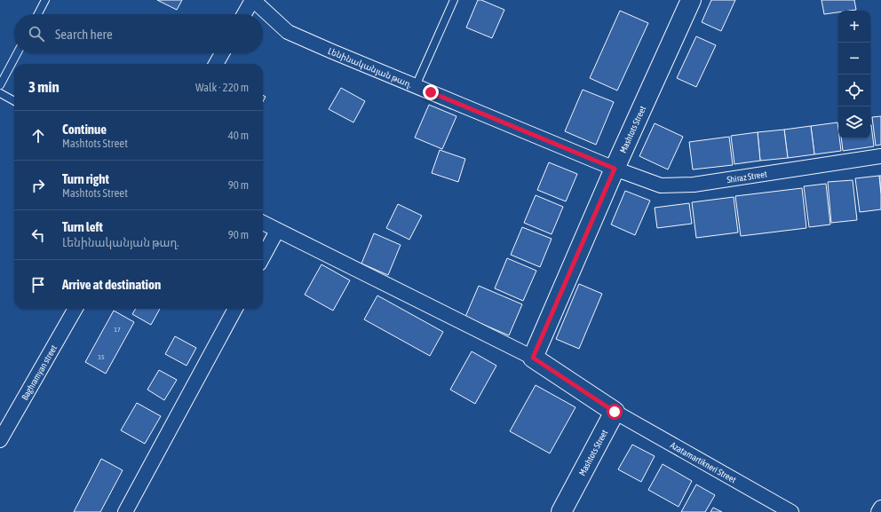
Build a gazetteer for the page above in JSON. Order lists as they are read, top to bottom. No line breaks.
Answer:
{"streets":{"main road":["Mashtots Street"],"street":["Լենինականյան թաղ.","Shiraz Street","Baghramyan street","Azatamartikneri Street"]},"crossings":[["Լենինականյան թաղ.","Mashtots Street"],["Լենինականյան թաղ.","Shiraz Street"],["Mashtots Street","Shiraz Street"],["Mashtots Street","Azatamartikneri Street"]],"house_numbers":["17","15"],"page":{"map_buttons":["+","−"],"search":"Search here","heading":["3 min","Walk · 220 m"],"list":[["Continue","Mashtots Street","40 m"],["Turn right","Mashtots Street","90 m"],["Turn left","Լենինականյան թաղ.","90 m"],"Arrive at destination"]}}
